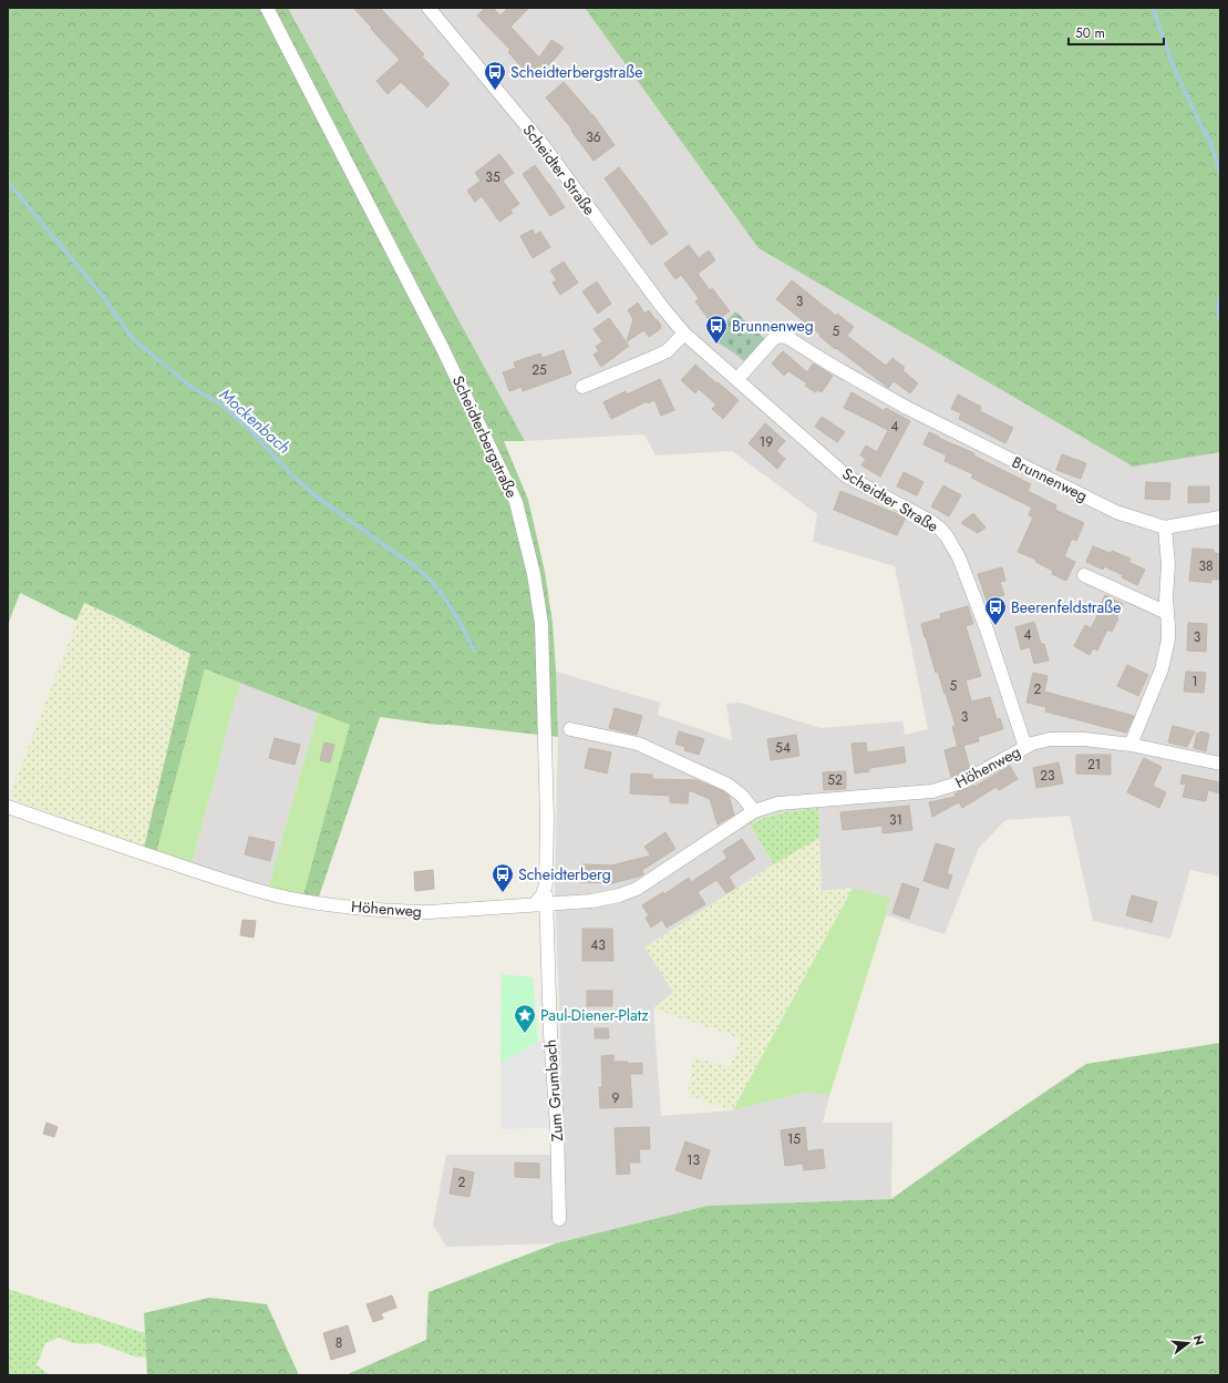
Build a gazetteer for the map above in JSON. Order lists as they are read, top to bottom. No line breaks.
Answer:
{"streets":{"street":["Scheidter Straße","Scheidterbergstraße","Brunnenweg","Höhenweg","Zum Grumbach"]},"crossings":[["Scheidter Straße","Brunnenweg"],["Scheidter Straße","Höhenweg"],["Scheidterbergstraße","Zum Grumbach"],["Höhenweg","Zum Grumbach"]],"water":["Mockenbach"],"places":{"bus stop":["Scheidterbergstraße","Brunnenweg","Beerenfeldstraße","Scheidterberg"],"place":["Paul-Diener-Platz"]},"house_numbers":["36","35","3","5","25","4","19","38","4","3","1","5","2","3","54","21","23","52","31","43","9","15","13","2","8"],"scale_bar":"50 m","north":"right"}
